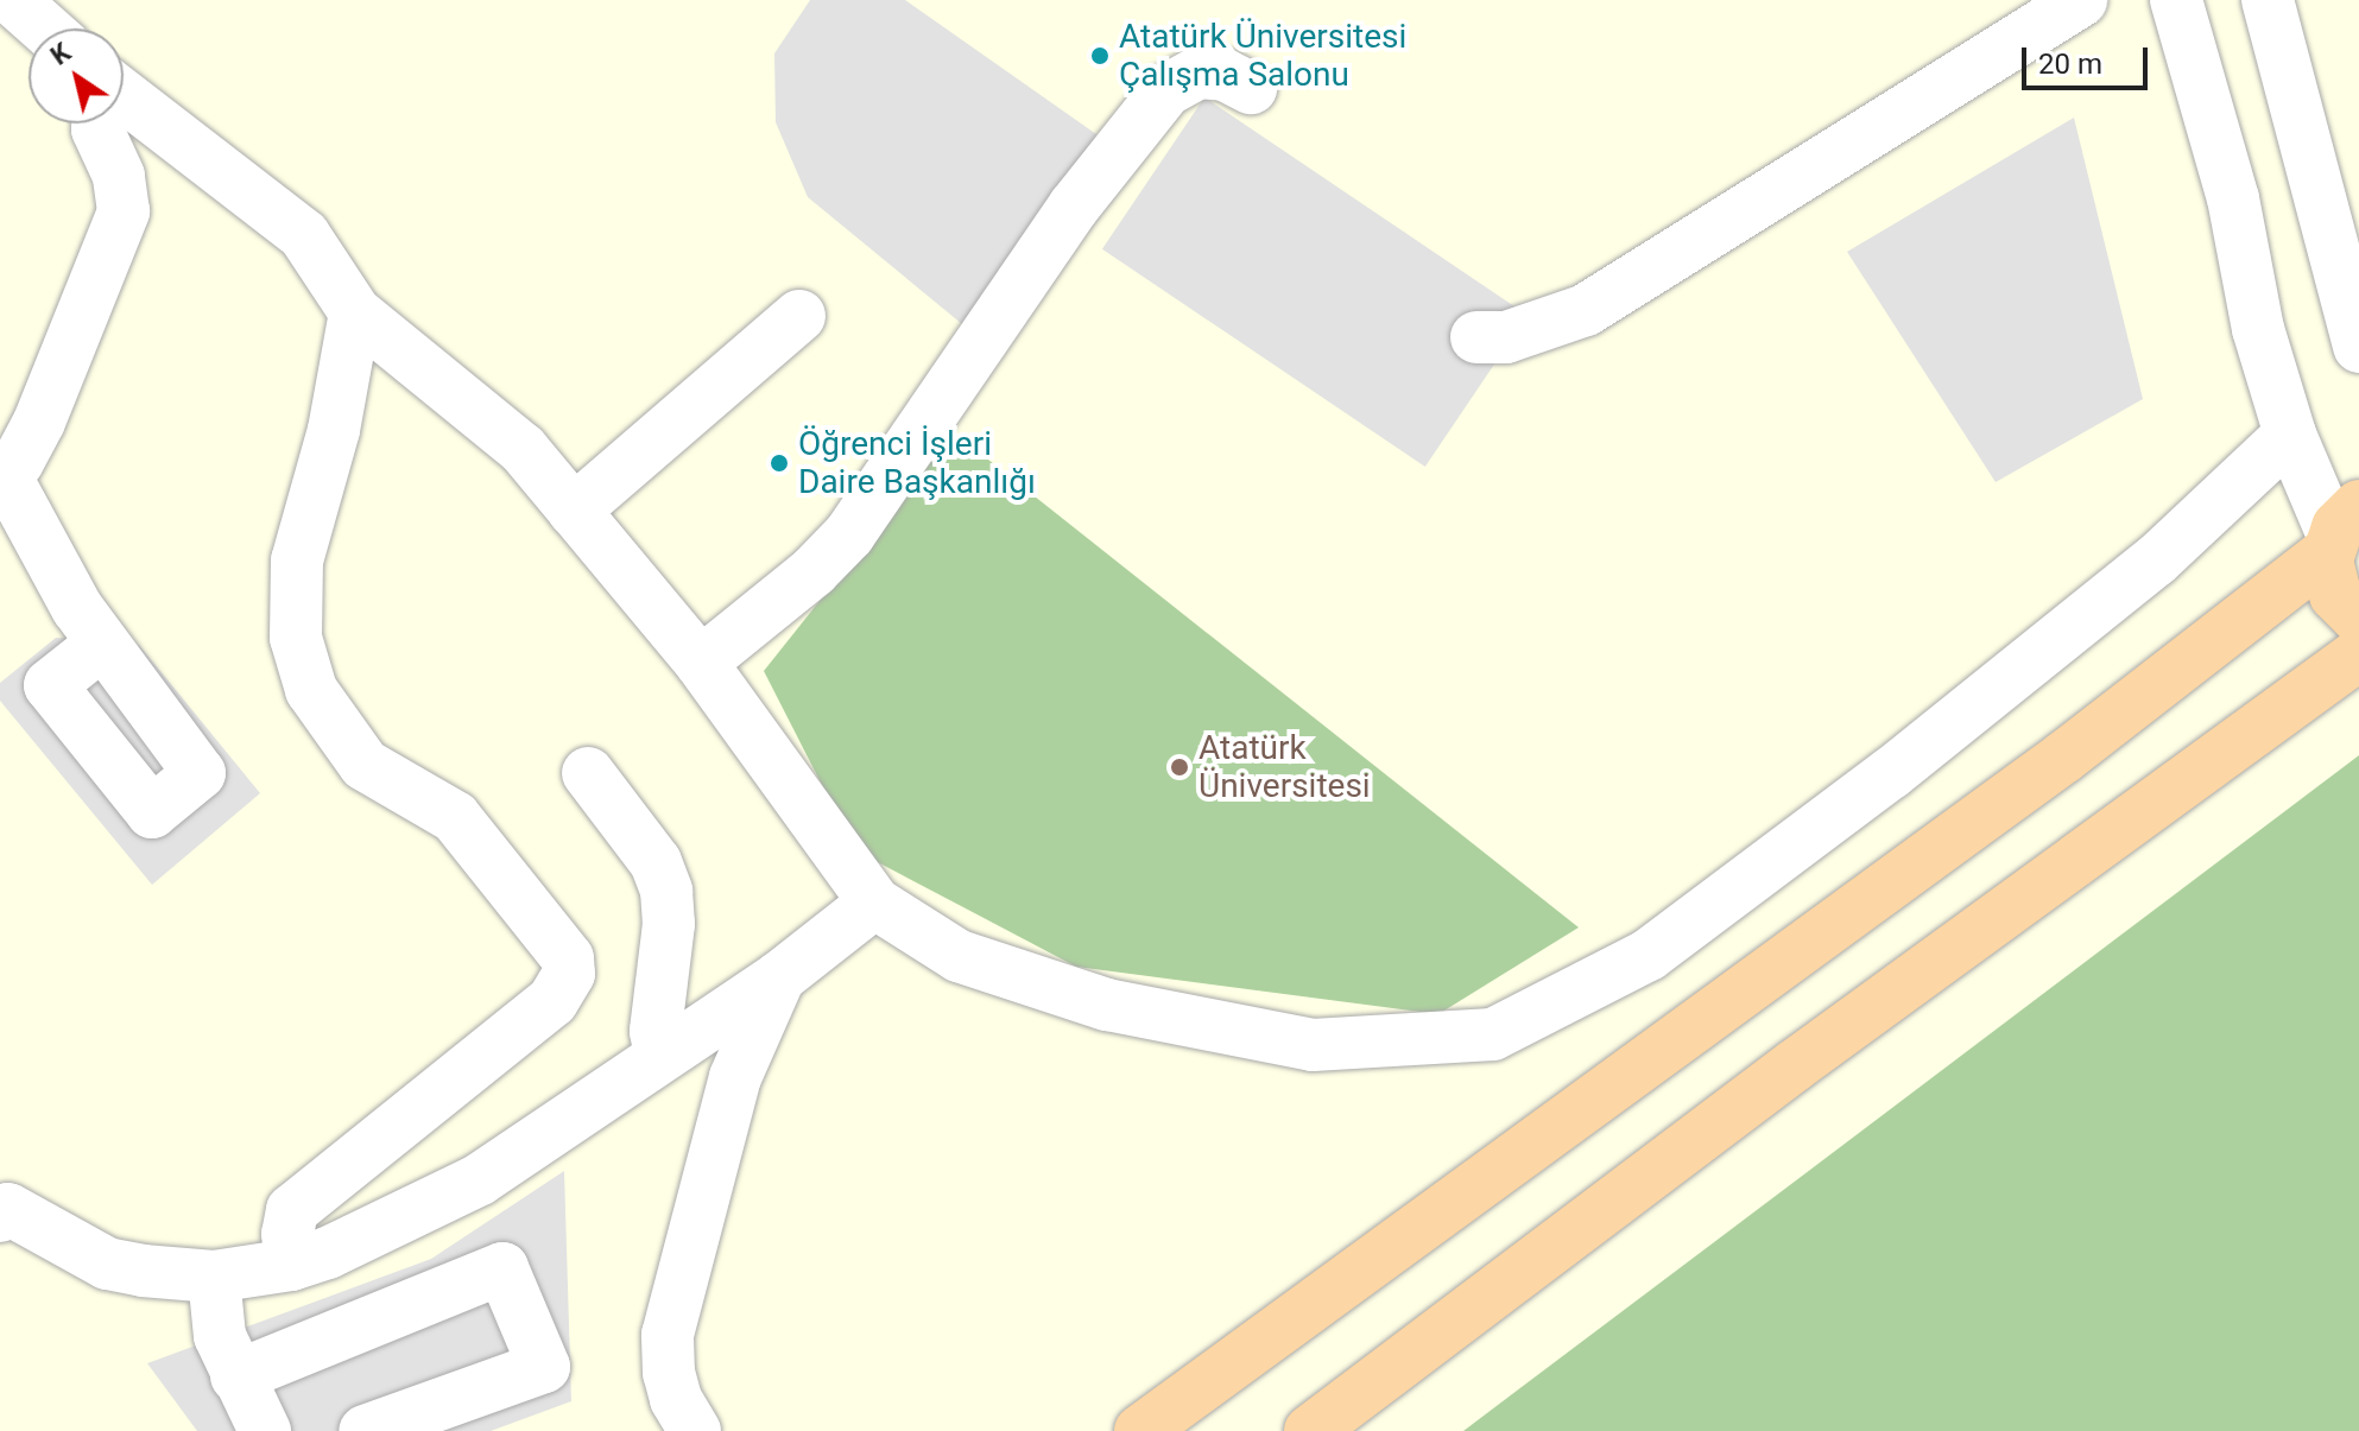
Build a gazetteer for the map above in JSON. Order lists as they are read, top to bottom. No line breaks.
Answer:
{"places":["Atatürk Üniversitesi Çalışma Salonu","Öğrenci İşleri Daire Başkanlığı","Atatürk Üniversitesi"],"scale_bar":"20 m","north":"top left"}
